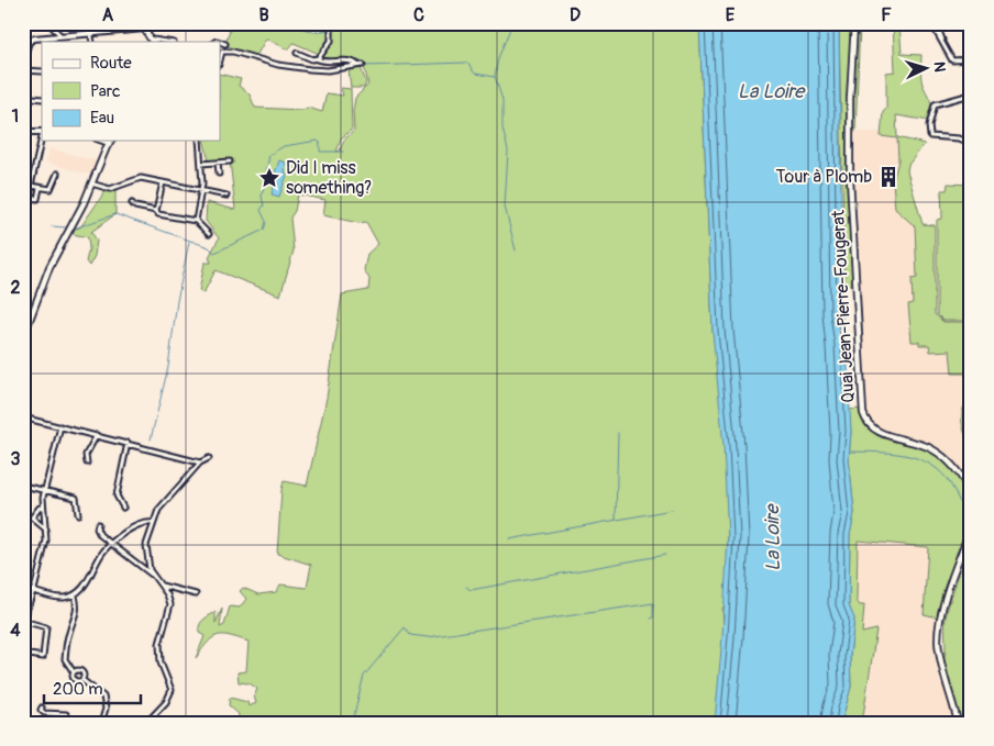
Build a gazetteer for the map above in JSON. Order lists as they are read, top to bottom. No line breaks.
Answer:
{"streets":{"main road":["Quai Jean-Pierre-Fougerat"]},"water":["La Loire"],"places":{"building":["Tour à Plomb"],"place":["Did I miss something?"]},"legend":["Route","Parc","Eau"],"scale_bar":"200 m","north":"right","grid":{"columns":["A","B","C","D","E","F"],"rows":["1","2","3","4"]}}
